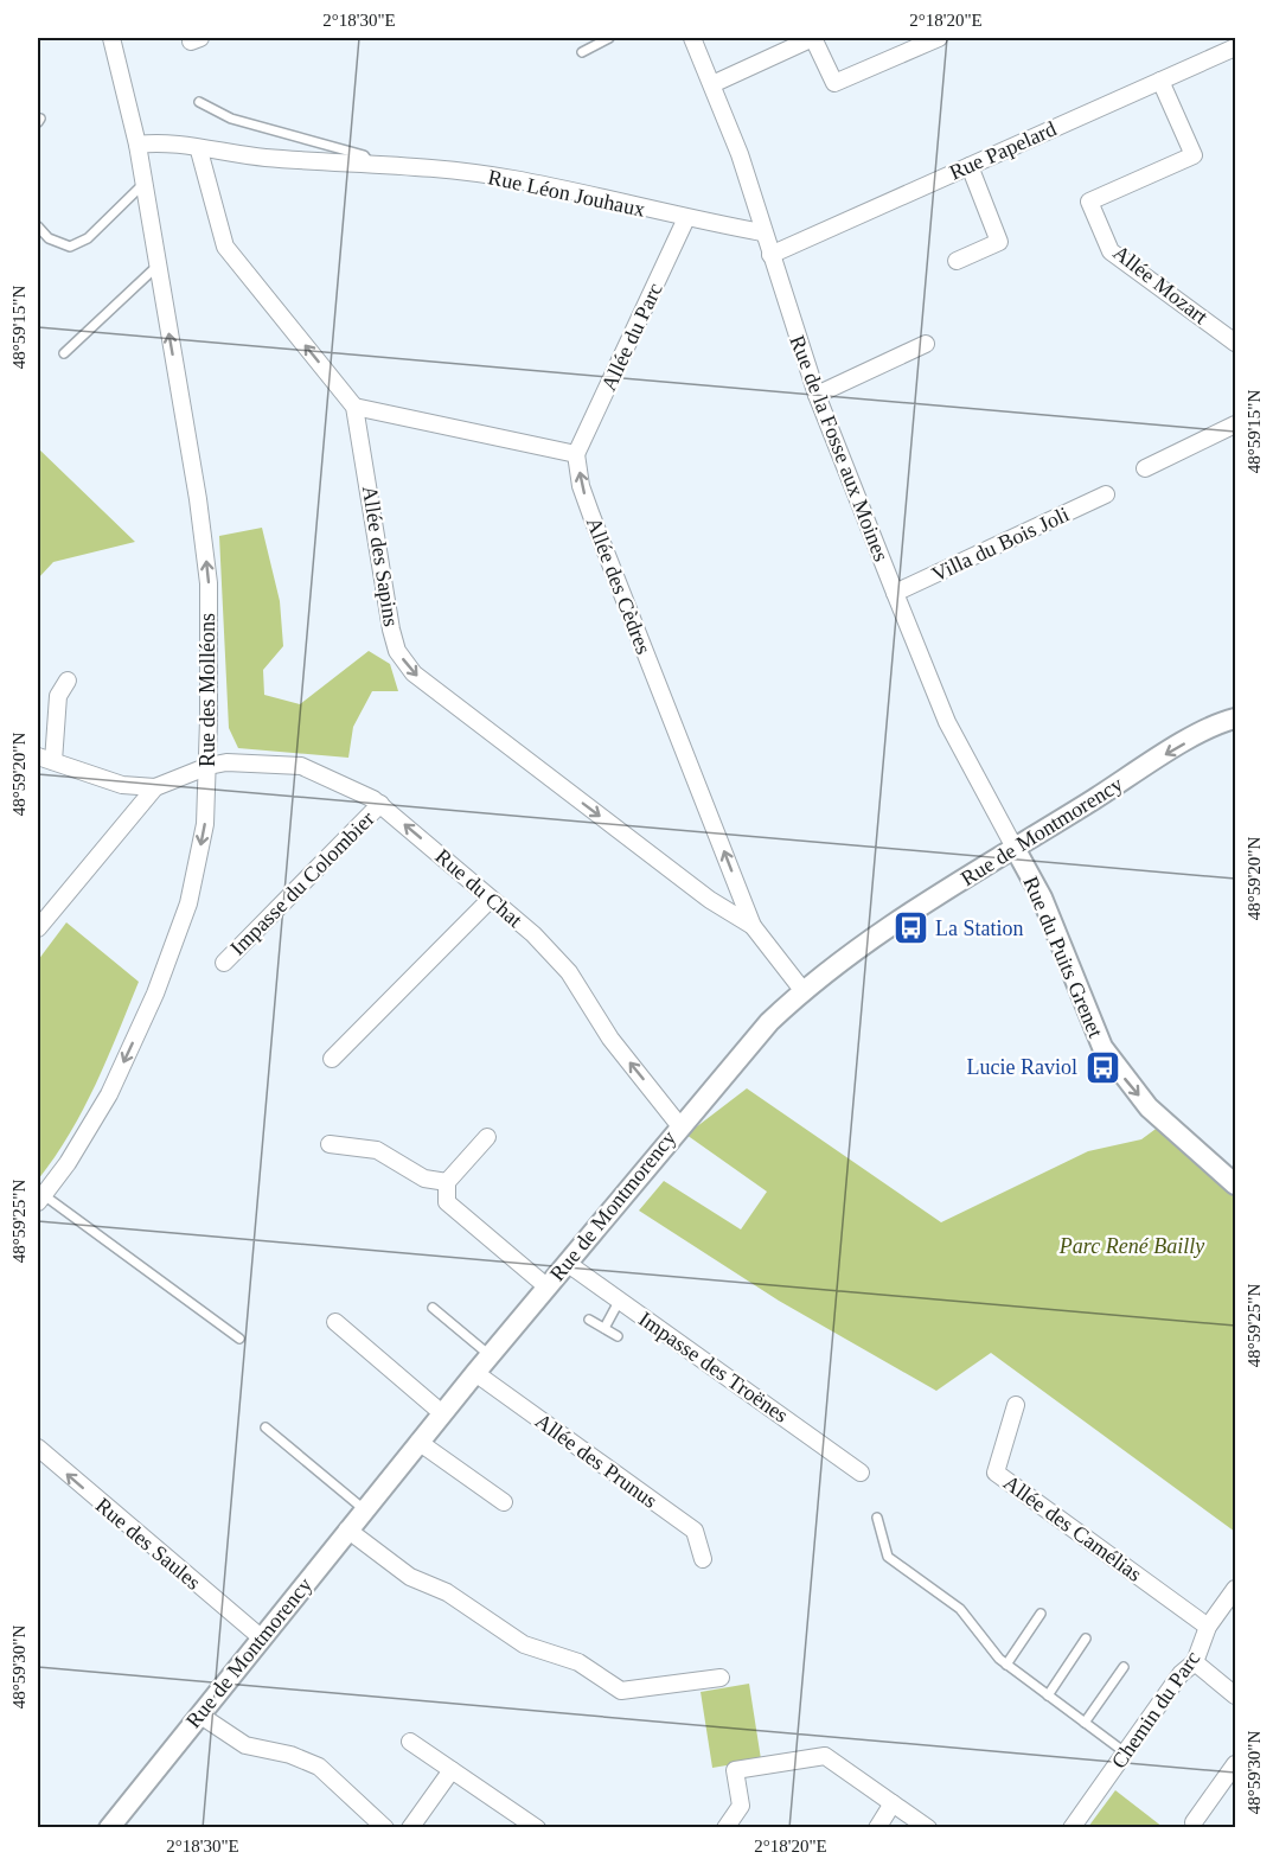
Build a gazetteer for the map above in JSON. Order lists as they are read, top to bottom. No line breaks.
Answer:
{"streets":{"street":["Rue Papelard","Rue Léon Jouhaux","Allée Mozart","Allée du Parc","Rue de la Fosse aux Moines","Villa du Bois Joli","Allée des Sapins","Allée des Cèdres","Rue des Molléons","Rue de Montmorency","Impasse du Colombier","Rue du Chat","Rue du Puits Grenet","Impasse des Troënes","Allée des Prunus","Allée des Camélias","Rue des Saules","Chemin du Parc"]},"crossings":[["Rue Papelard","Allée Mozart"],["Rue Papelard","Rue de la Fosse aux Moines"],["Rue Léon Jouhaux","Allée du Parc"],["Rue Léon Jouhaux","Rue de la Fosse aux Moines"],["Rue Léon Jouhaux","Allée des Sapins"],["Rue Léon Jouhaux","Rue des Molléons"],["Allée du Parc","Allée des Cèdres"],["Rue de la Fosse aux Moines","Villa du Bois Joli"],["Rue de la Fosse aux Moines","Rue de Montmorency"],["Rue de la Fosse aux Moines","Rue du Puits Grenet"],["Allée des Sapins","Allée des Cèdres"],["Allée des Sapins","Rue de Montmorency"],["Rue des Molléons","Rue du Chat"],["Rue de Montmorency","Rue du Chat"],["Rue de Montmorency","Rue du Puits Grenet"],["Rue de Montmorency","Impasse des Troënes"],["Rue de Montmorency","Allée des Prunus"],["Rue de Montmorency","Rue des Saules"],["Impasse du Colombier","Rue du Chat"],["Allée des Camélias","Chemin du Parc"]],"one_way":["Allée des Cèdres","Rue du Chat","Rue du Puits Grenet","Rue des Saules"],"parks":["Parc René Bailly"],"places":{"bus stop":["La Station","Lucie Raviol"]},"coordinates":["2°18'30\"E","2°18'20\"E","48°59'15\"N","48°59'20\"N","48°59'25\"N","48°59'30\"N"]}
